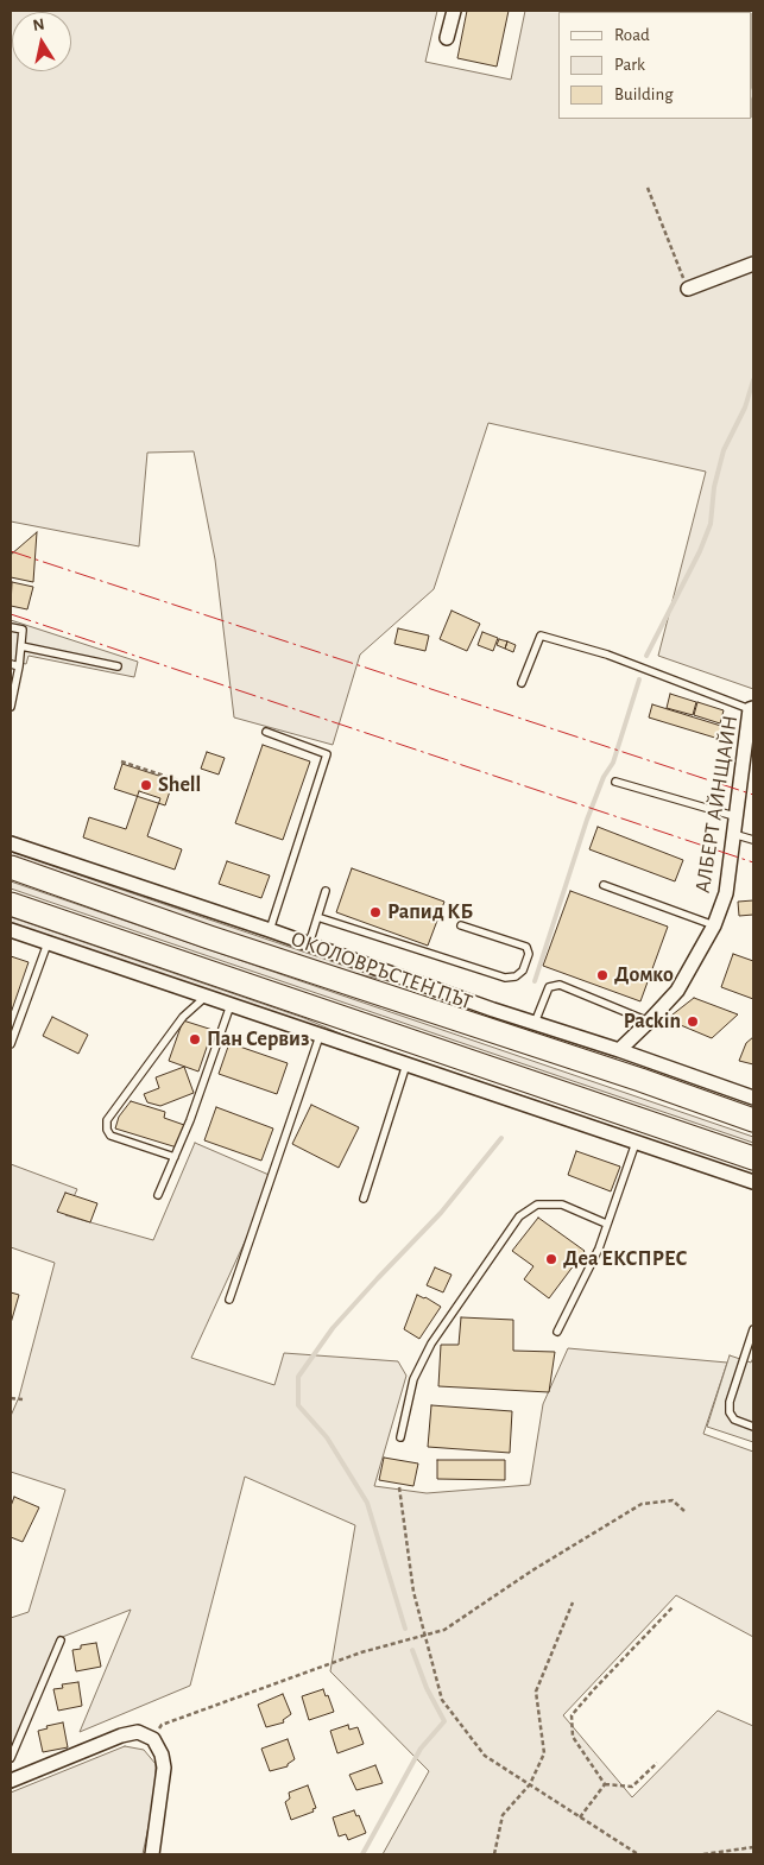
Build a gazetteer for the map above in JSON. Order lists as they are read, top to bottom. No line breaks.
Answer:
{"streets":{"highway":["ОКОЛОВРЪСТЕН ПЪТ"],"street":["АЛБЕРТ АЙНЩАЙН"]},"crossings":[["АЛБЕРТ АЙНЩАЙН","ОКОЛОВРЪСТЕН ПЪТ"]],"places":["Shell","Рапид КБ","Домко","Packin","Пан Сервиз","Деа ЕКСПРЕС"],"legend":["Road","Park","Building"],"north":"top"}
